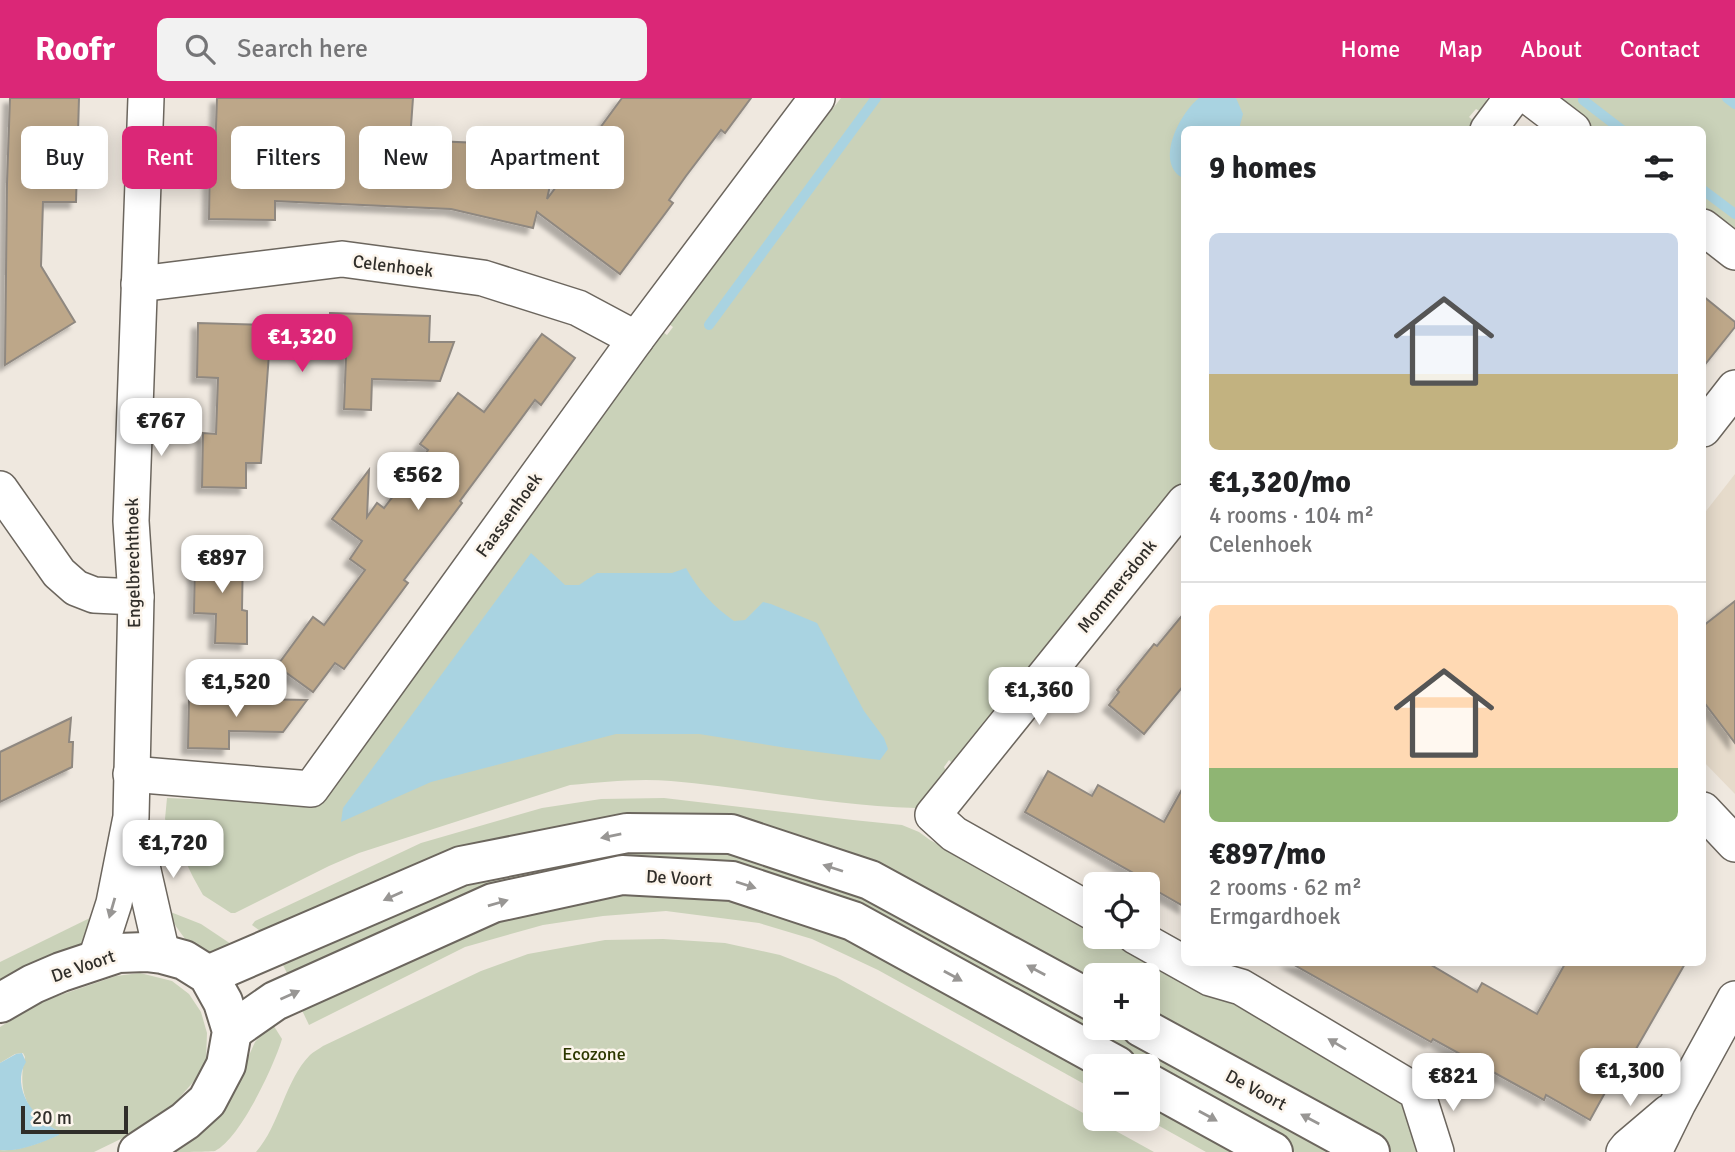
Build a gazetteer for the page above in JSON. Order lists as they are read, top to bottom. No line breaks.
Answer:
{"streets":{"street":["Celenhoek","Faassenhoek","Engelbrechthoek","Mommersdonk","De Voort"]},"crossings":[["Celenhoek","Faassenhoek"],["Celenhoek","Engelbrechthoek"],["Faassenhoek","Engelbrechthoek"],["Engelbrechthoek","De Voort"]],"parks":["Ecozone"],"scale_bar":"20 m","page":{"header":"Roofr","search":"Search here","nav":["Home","Map","About","Contact"],"chip":["Buy","Rent","Filters","New","Apartment"],"heading":"9 homes","list":[{"name":"€1,320/mo","note":"4 rooms · 104 m² · Celenhoek"},{"name":"€897/mo","note":"2 rooms · 62 m² · Ermgardhoek"}],"price":["€1,320","€767","€562","€897","€1,520","€1,360","€1,720","€1,300","€821"],"map_buttons":["+","−"],"scale":"20 m"}}
